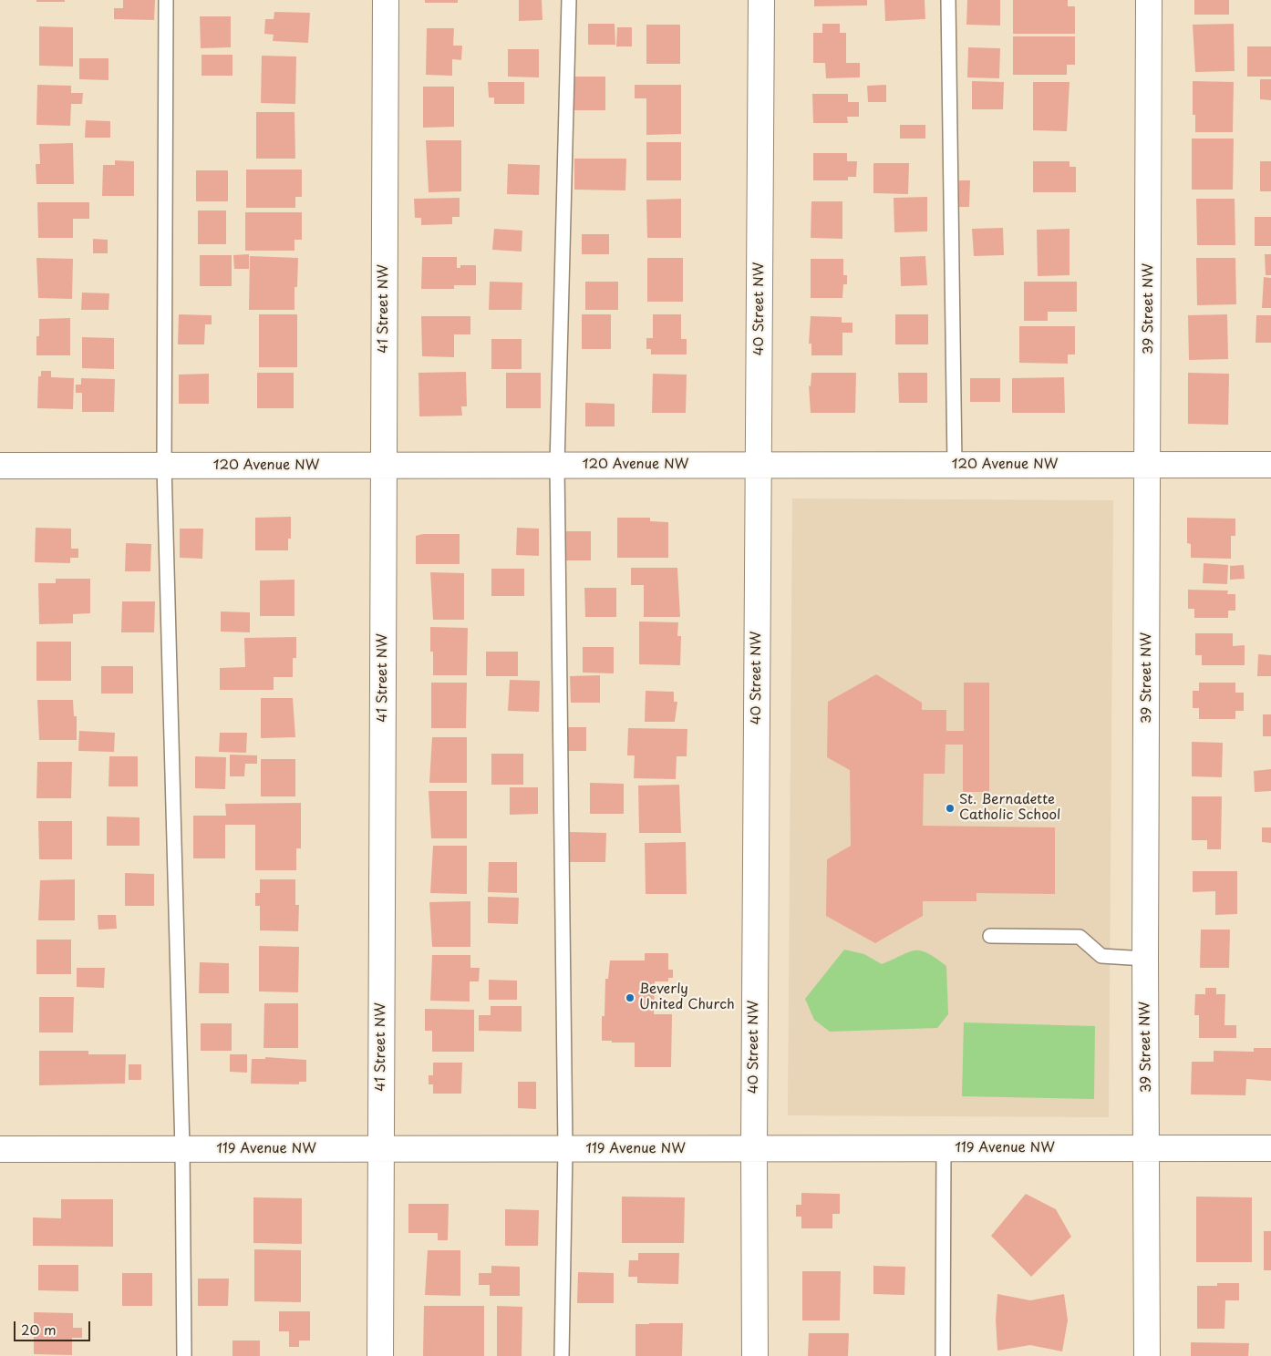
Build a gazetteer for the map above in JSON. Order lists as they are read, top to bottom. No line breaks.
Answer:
{"streets":{"street":["41 Street NW","40 Street NW","39 Street NW","120 Avenue NW","119 Avenue NW"]},"crossings":[["41 Street NW","120 Avenue NW"],["41 Street NW","119 Avenue NW"],["40 Street NW","120 Avenue NW"],["40 Street NW","119 Avenue NW"],["39 Street NW","120 Avenue NW"],["39 Street NW","119 Avenue NW"]],"places":["St. Bernadette Catholic School","Beverly United Church"],"scale_bar":"20 m"}
